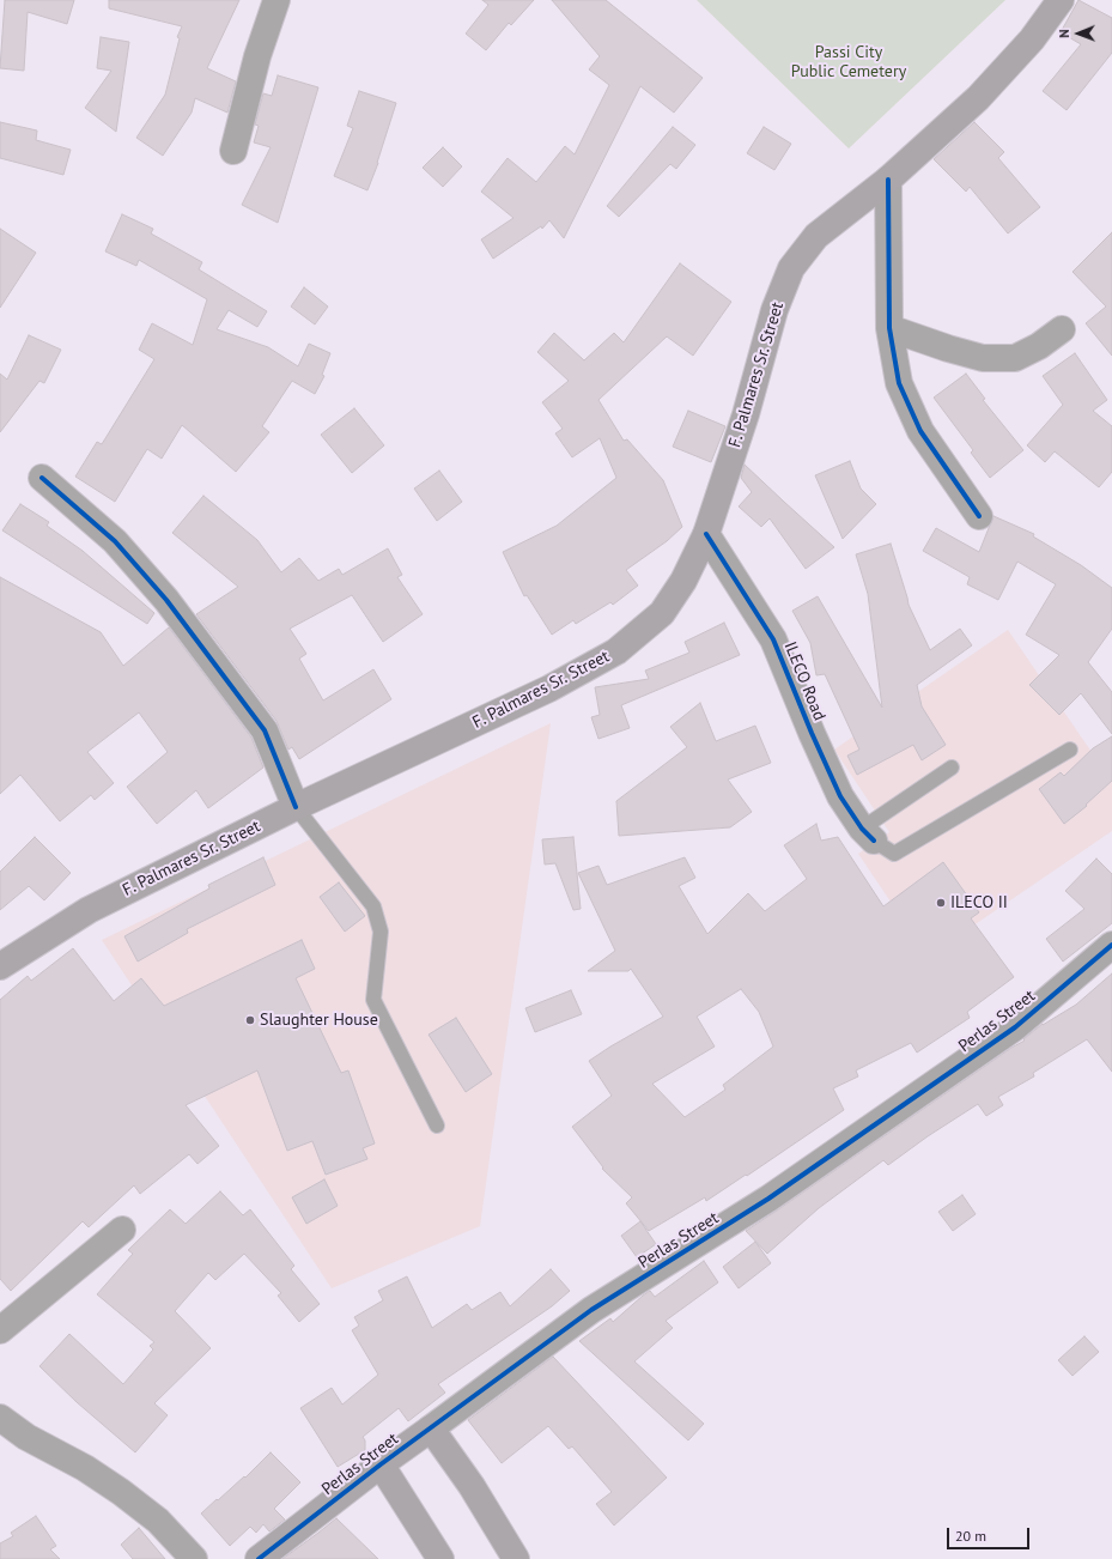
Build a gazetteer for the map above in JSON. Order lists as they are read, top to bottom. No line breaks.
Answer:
{"streets":{"main road":["F. Palmares Sr. Street","Perlas Street"],"street":["ILECO Road"]},"crossings":[["F. Palmares Sr. Street","ILECO Road"]],"parks":["Passi City Public Cemetery"],"places":["ILECO II","Slaughter House"],"scale_bar":"20 m","north":"left"}
